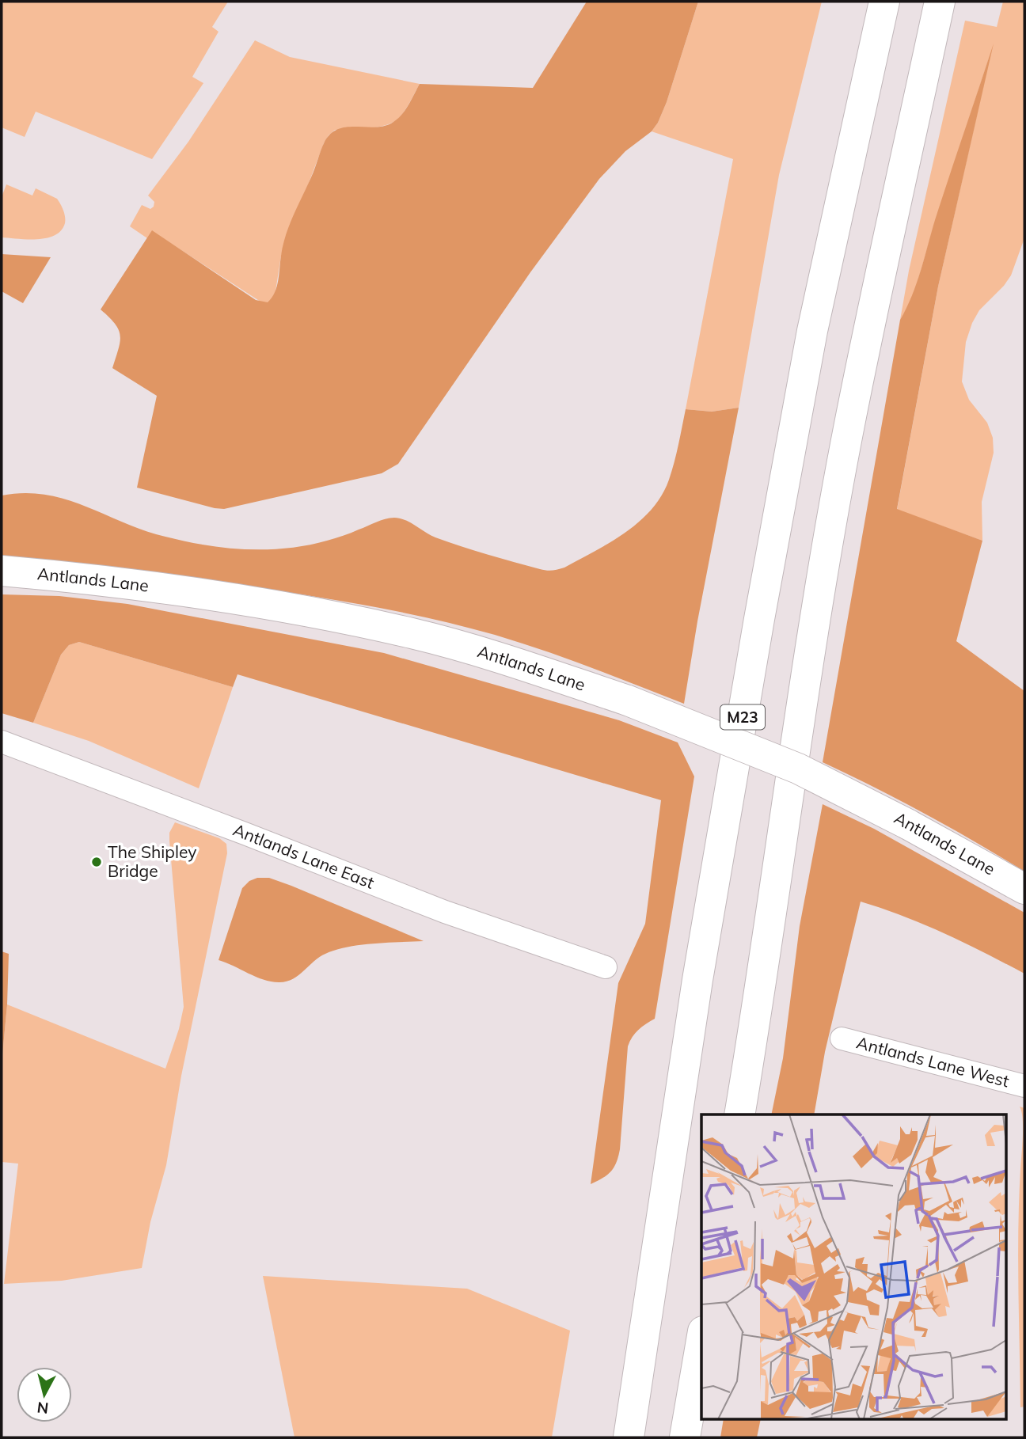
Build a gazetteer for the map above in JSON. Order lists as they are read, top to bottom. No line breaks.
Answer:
{"streets":{"main road":["Antlands Lane","M23"],"street":["Antlands Lane East","Antlands Lane West"]},"places":["The Shipley Bridge"],"north":"bottom"}
